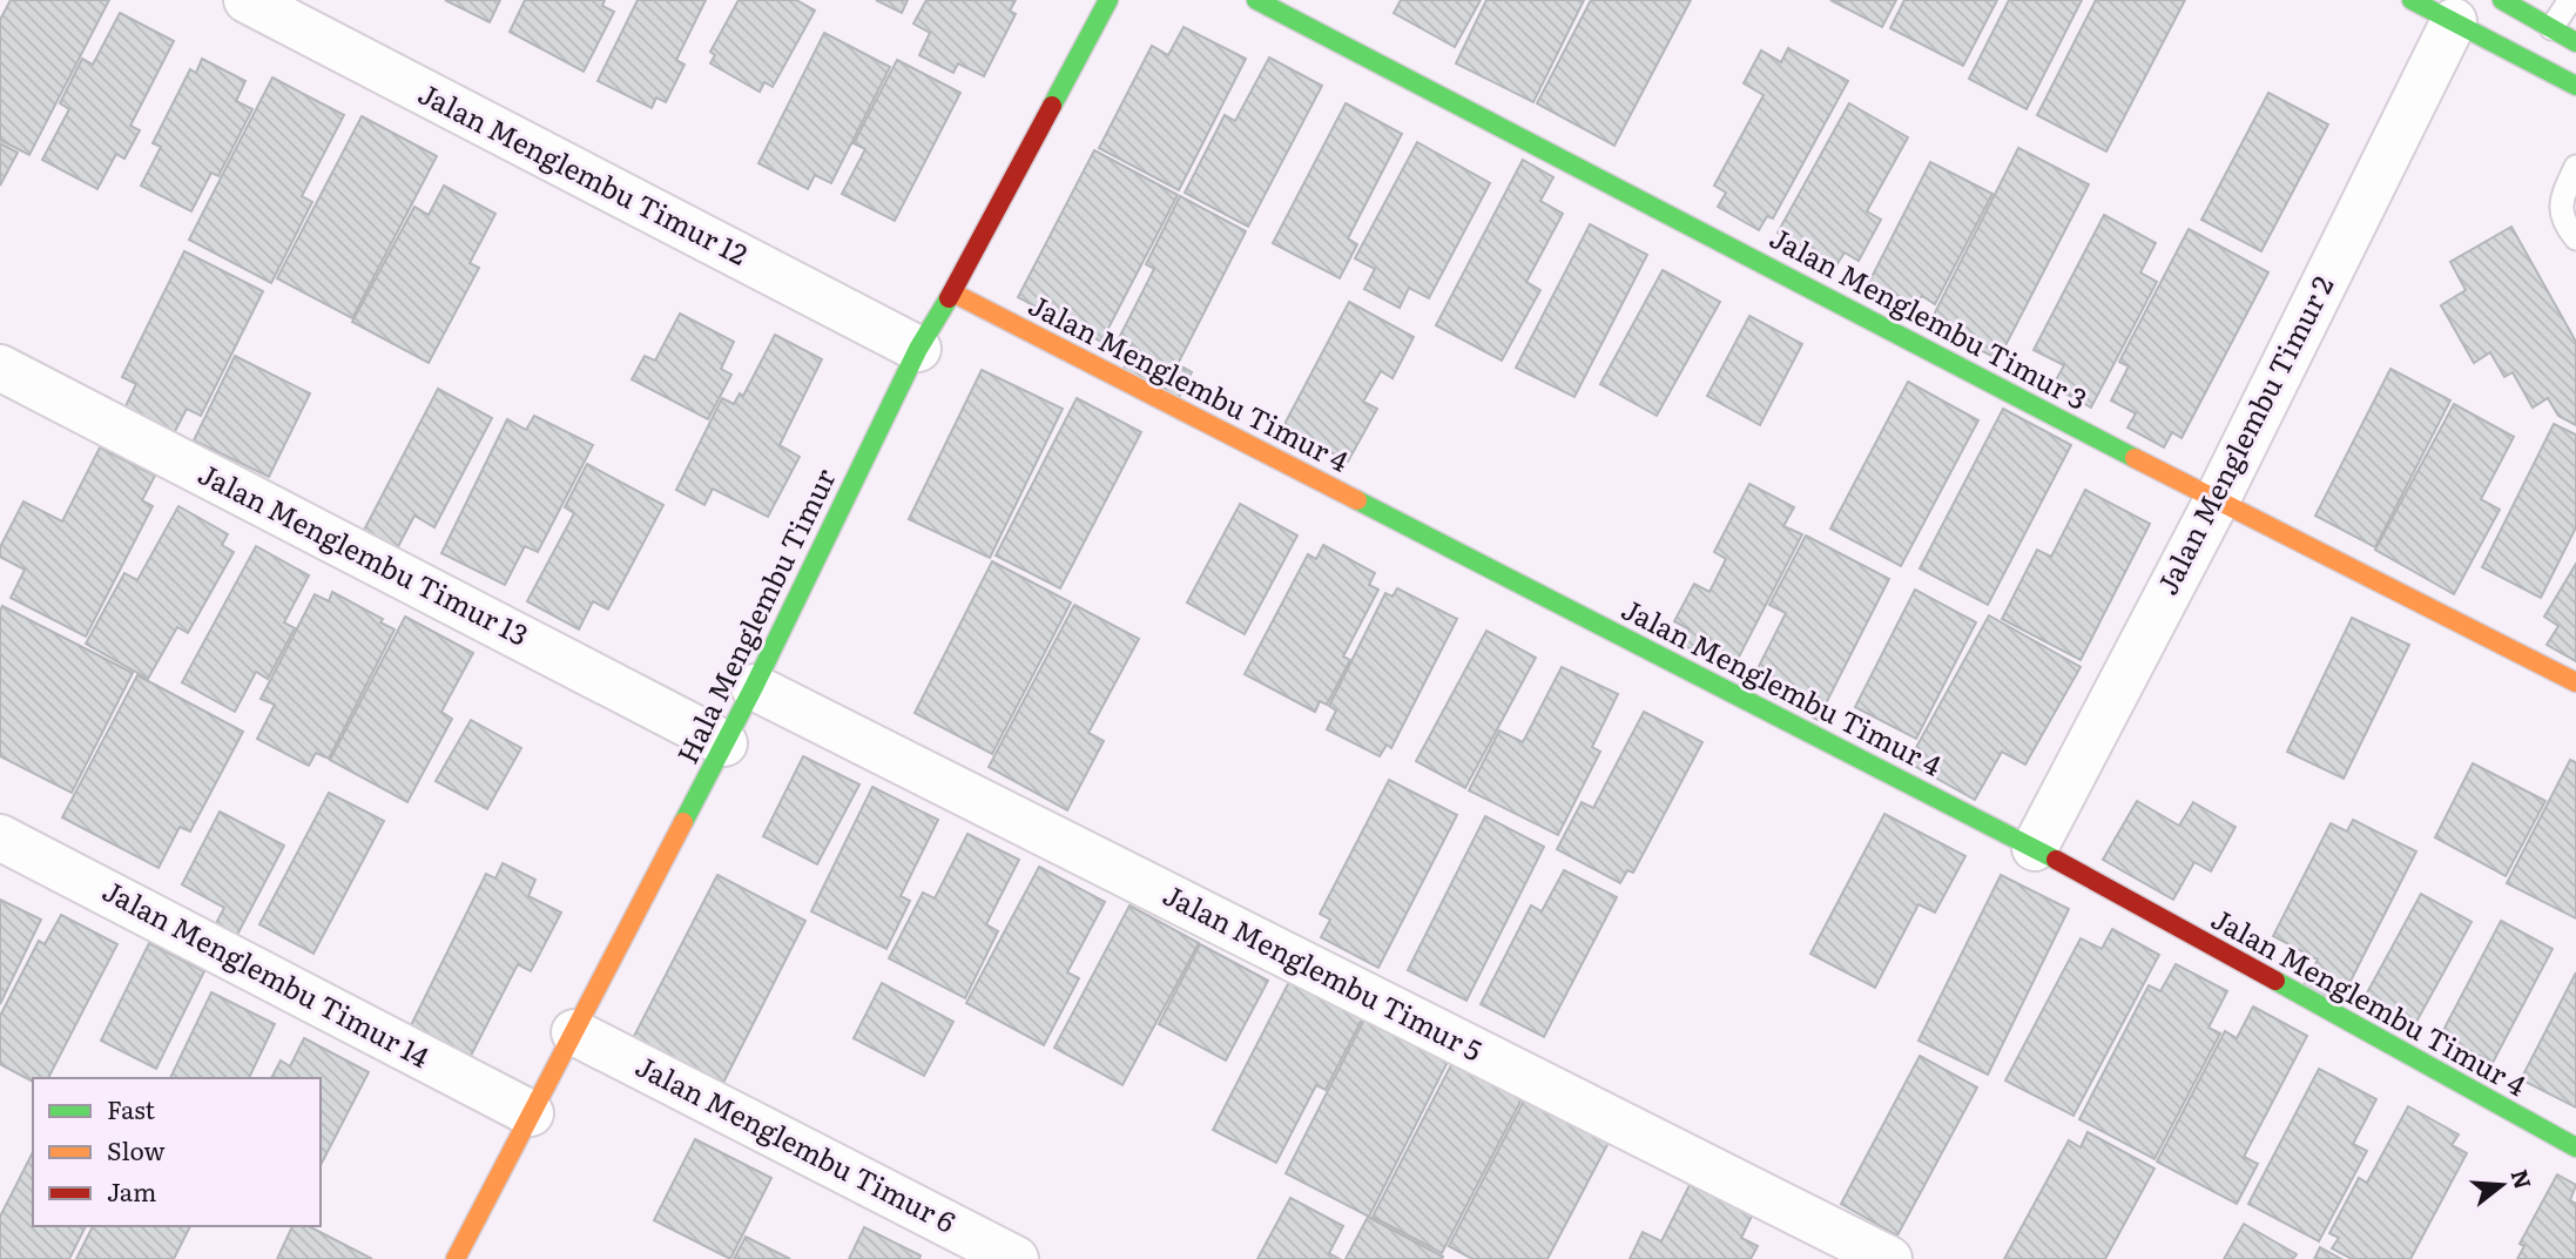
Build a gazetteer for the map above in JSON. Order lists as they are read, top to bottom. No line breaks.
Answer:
{"streets":{"street":["Jalan Menglembu Timur 12","Jalan Menglembu Timur 3","Jalan Menglembu Timur 4","Jalan Menglembu Timur 2","Jalan Menglembu Timur 13","Hala Menglembu Timur","Jalan Menglembu Timur 5","Jalan Menglembu Timur 14","Jalan Menglembu Timur 6"]},"crossings":[["Jalan Menglembu Timur 12","Hala Menglembu Timur"],["Jalan Menglembu Timur 3","Jalan Menglembu Timur 2"],["Jalan Menglembu Timur 4","Jalan Menglembu Timur 2"],["Jalan Menglembu Timur 4","Hala Menglembu Timur"],["Jalan Menglembu Timur 13","Hala Menglembu Timur"],["Hala Menglembu Timur","Jalan Menglembu Timur 5"],["Hala Menglembu Timur","Jalan Menglembu Timur 14"],["Hala Menglembu Timur","Jalan Menglembu Timur 6"]],"legend":["Fast","Slow","Jam"],"north":"right"}
